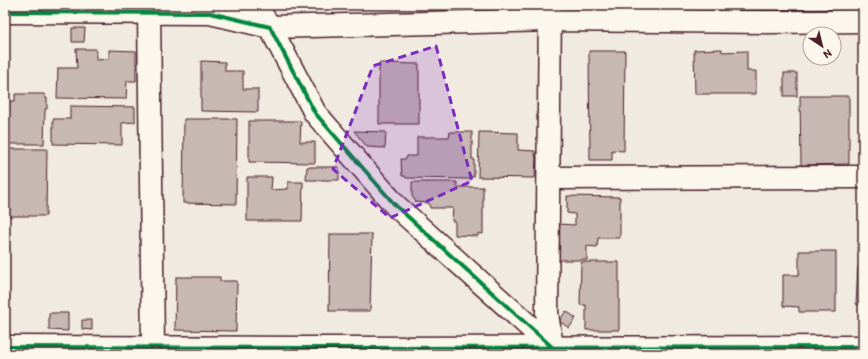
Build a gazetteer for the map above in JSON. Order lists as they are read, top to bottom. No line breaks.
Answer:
{"north":"bottom right"}
